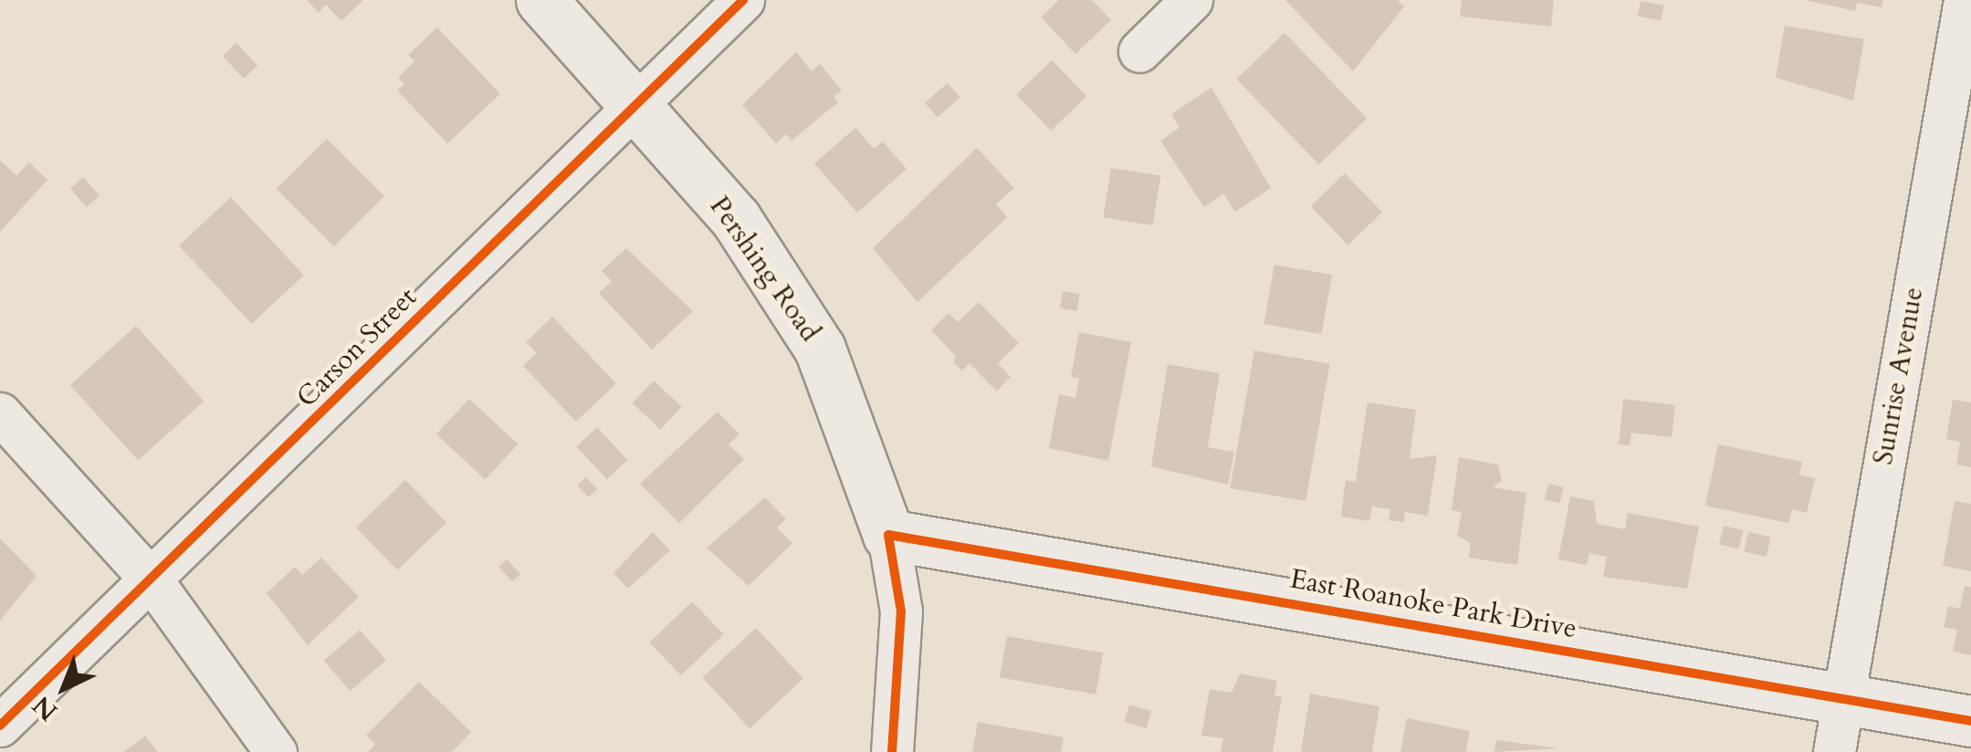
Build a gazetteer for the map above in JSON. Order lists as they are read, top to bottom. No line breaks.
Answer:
{"streets":{"street":["Pershing Road","Carson Street","Sunrise Avenue","East Roanoke Park Drive"]},"crossings":[["Pershing Road","Carson Street"],["Pershing Road","East Roanoke Park Drive"],["Sunrise Avenue","East Roanoke Park Drive"]],"north":"bottom left"}
